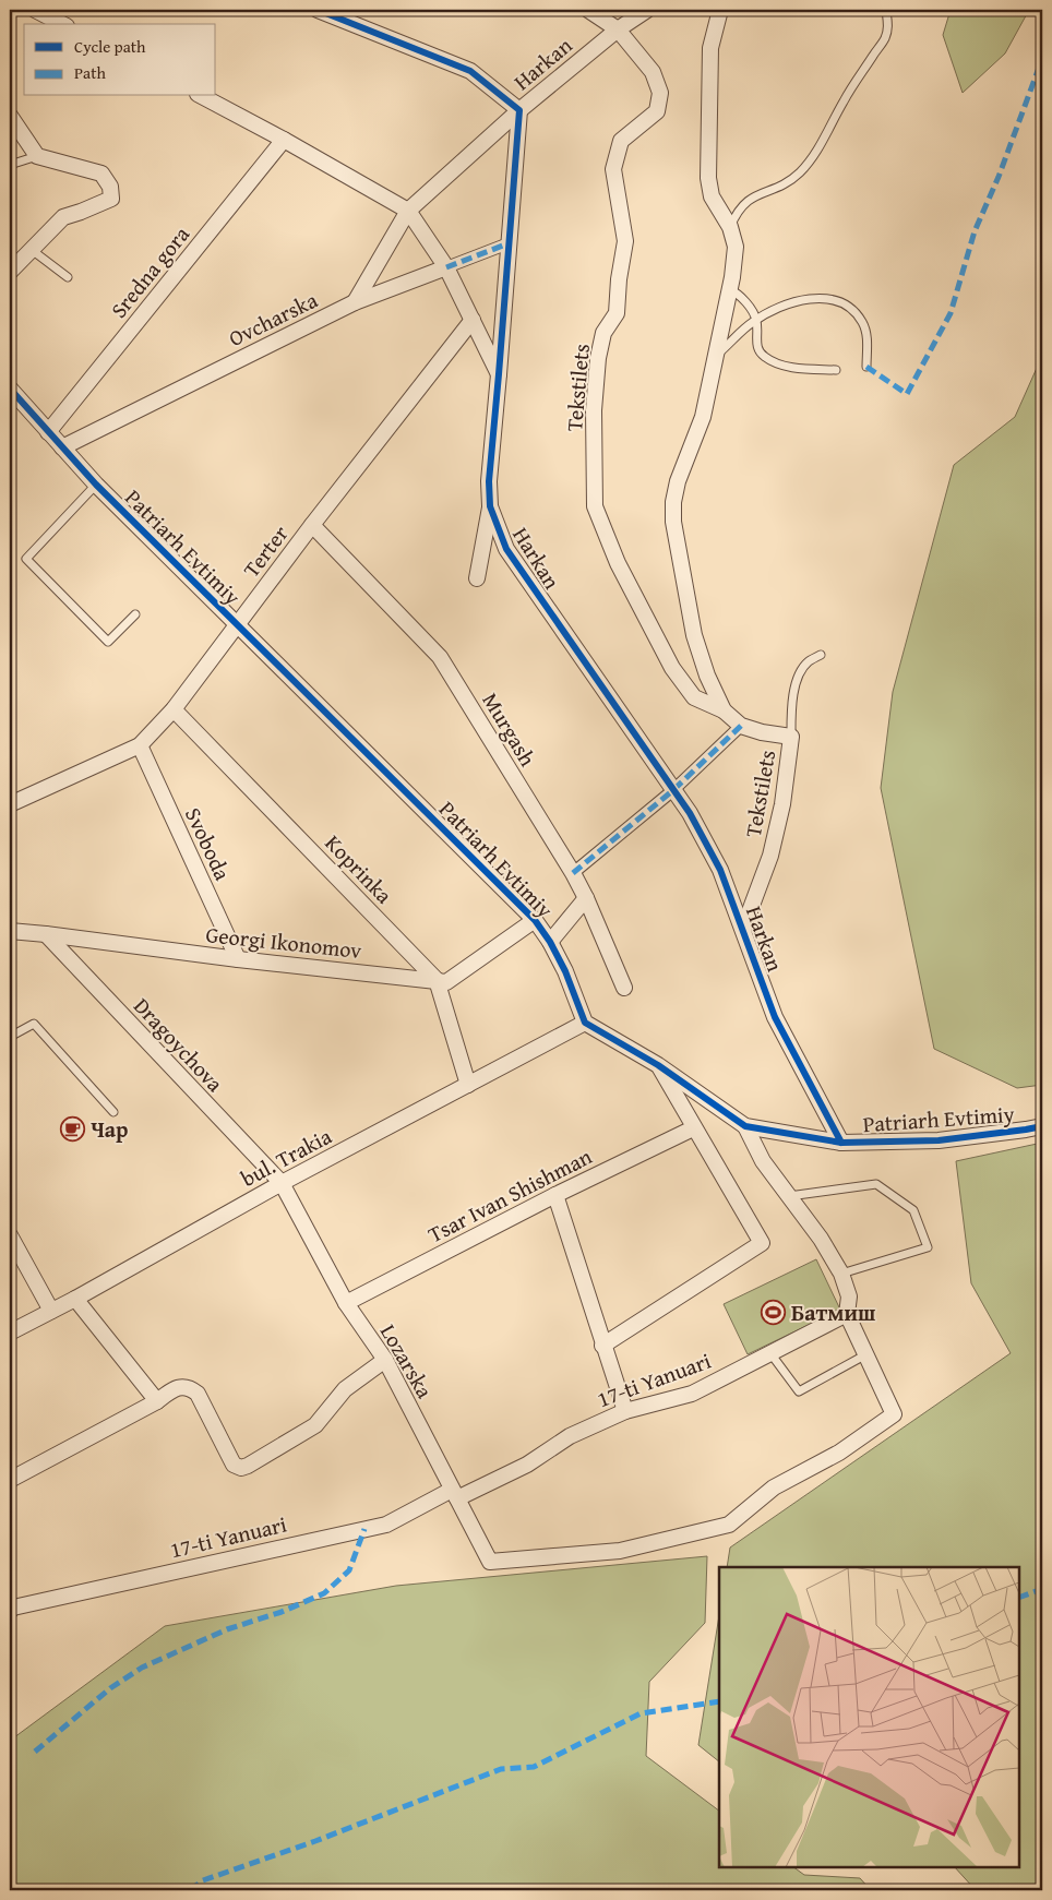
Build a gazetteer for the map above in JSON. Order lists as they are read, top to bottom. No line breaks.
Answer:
{"streets":{"street":["Harkan","Sredna gora","Ovcharska","Tekstilets","Patriarh Evtimiy","Terter","Murgash","Svoboda","Koprinka","Georgi Ikonomov","Dragoychova","bul. Trakia","Tsar Ivan Shishman","Lozarska","17-ti Yanuari"]},"crossings":[["Harkan","Ovcharska"],["Harkan","Tekstilets"],["Harkan","Patriarh Evtimiy"],["Sredna gora","Patriarh Evtimiy"],["Ovcharska","Patriarh Evtimiy"],["Patriarh Evtimiy","Terter"],["Patriarh Evtimiy","Georgi Ikonomov"],["Patriarh Evtimiy","bul. Trakia"],["Terter","Murgash"],["Terter","Svoboda"],["Terter","Koprinka"],["Svoboda","Georgi Ikonomov"],["Koprinka","Georgi Ikonomov"],["Koprinka","bul. Trakia"],["Georgi Ikonomov","Dragoychova"],["Dragoychova","bul. Trakia"],["Dragoychova","Lozarska"],["bul. Trakia","Lozarska"],["Tsar Ivan Shishman","Lozarska"],["Lozarska","17-ti Yanuari"]],"places":{"cafe":["Чар"],"sports":["Батмиш"]},"legend":["Cycle path","Path"]}
